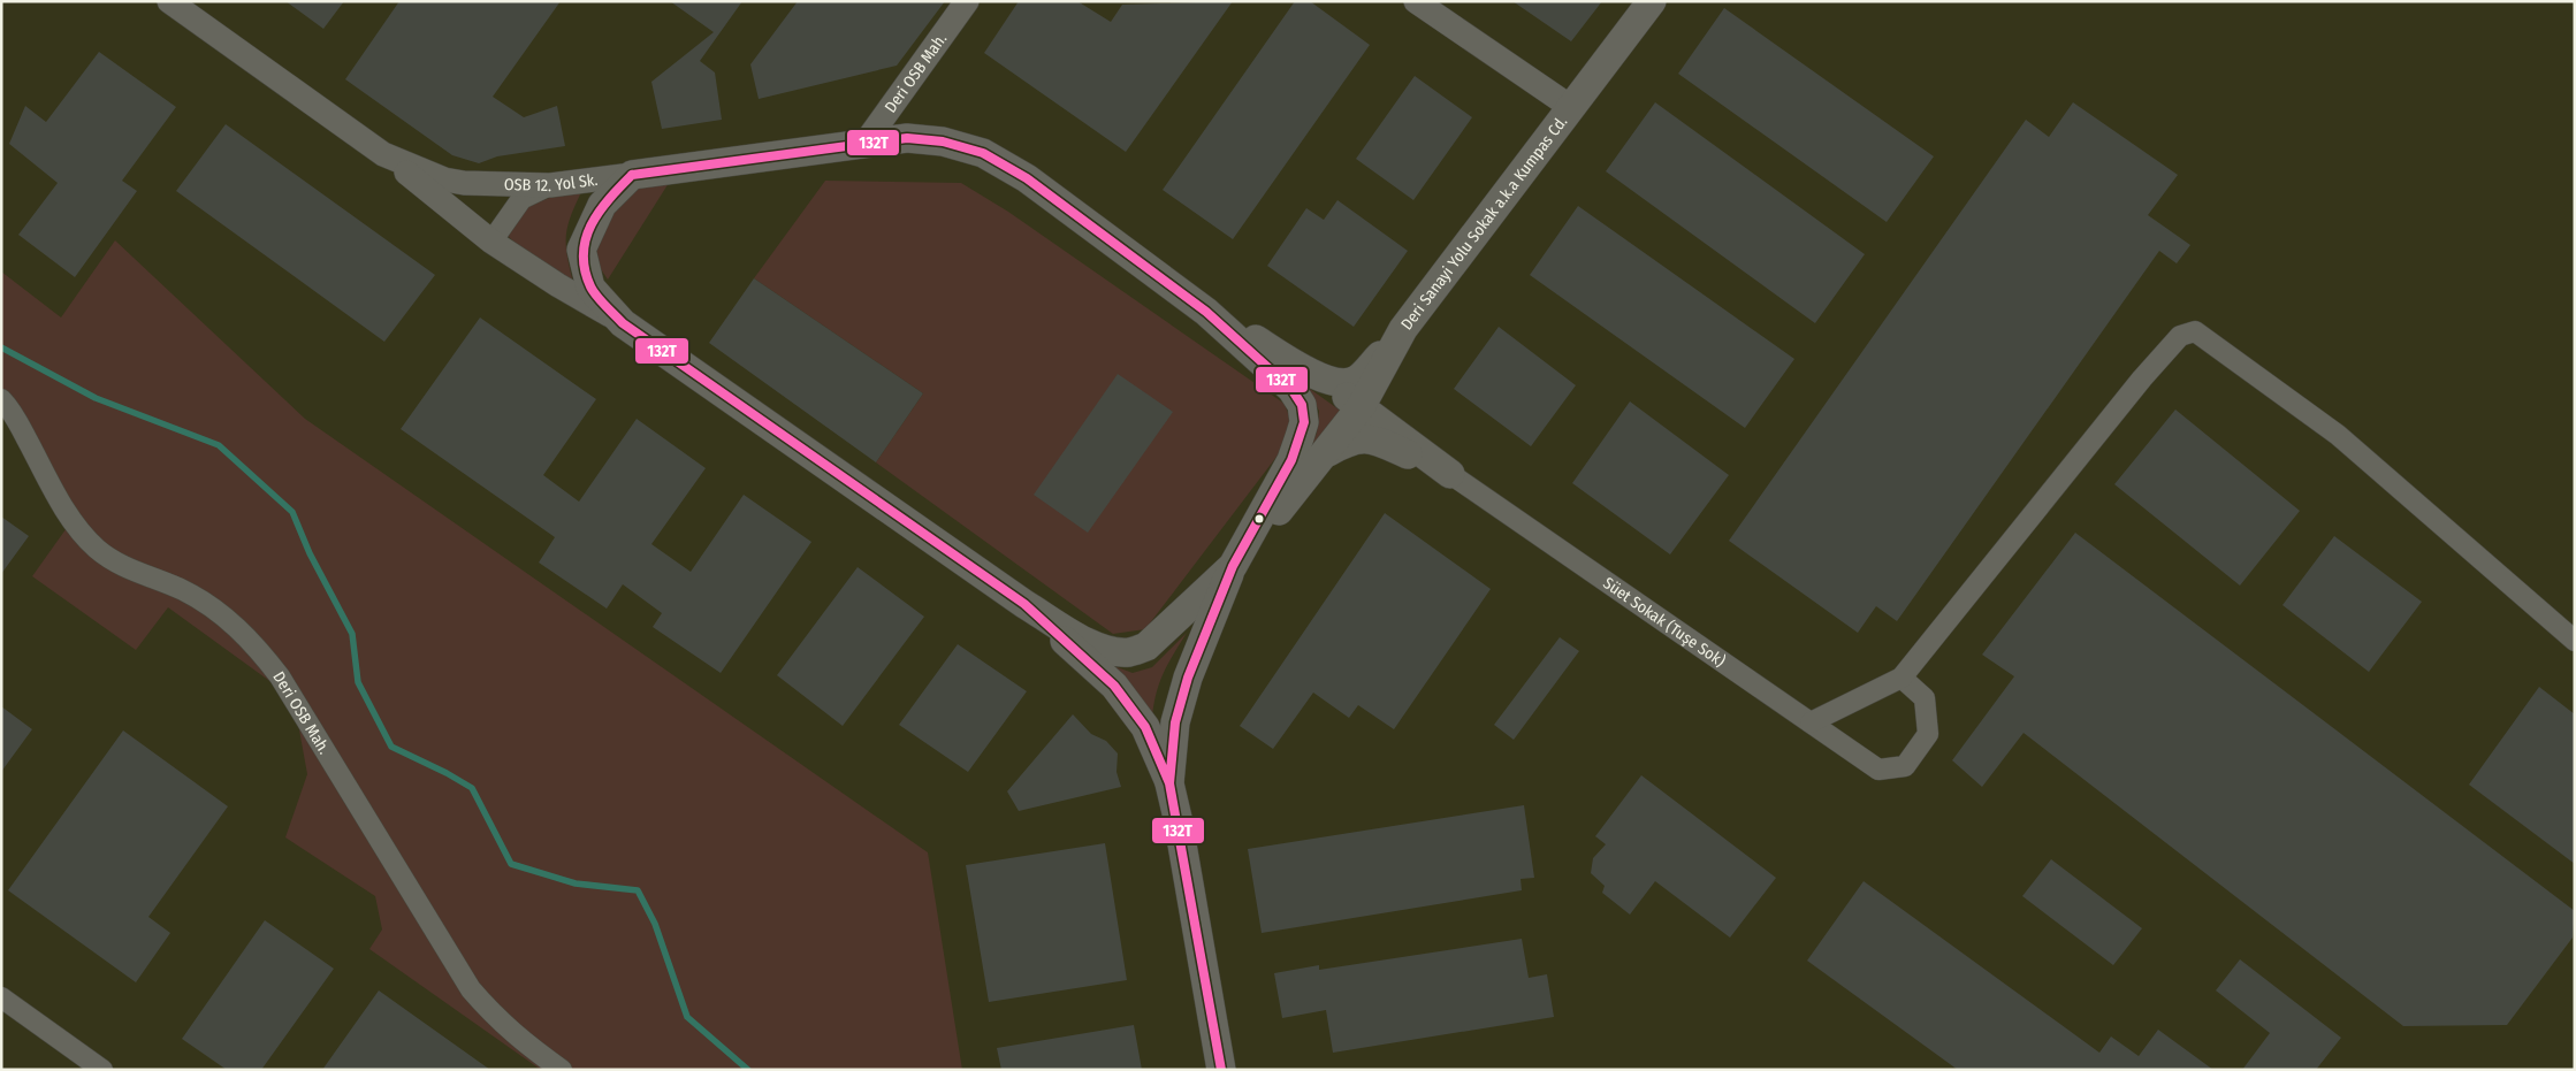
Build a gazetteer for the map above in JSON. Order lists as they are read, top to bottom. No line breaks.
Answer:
{"streets":{"main road":["OSB 12. Yol Sk.","Deri Sanayi Yolu Sokak a.k.a Kumpas Cd."],"street":["Deri OSB Mah.","Süet Sokak (Tuşe Sok)"]},"crossings":[["Deri OSB Mah.","OSB 12. Yol Sk."]],"lines":["transit line 132T"]}
